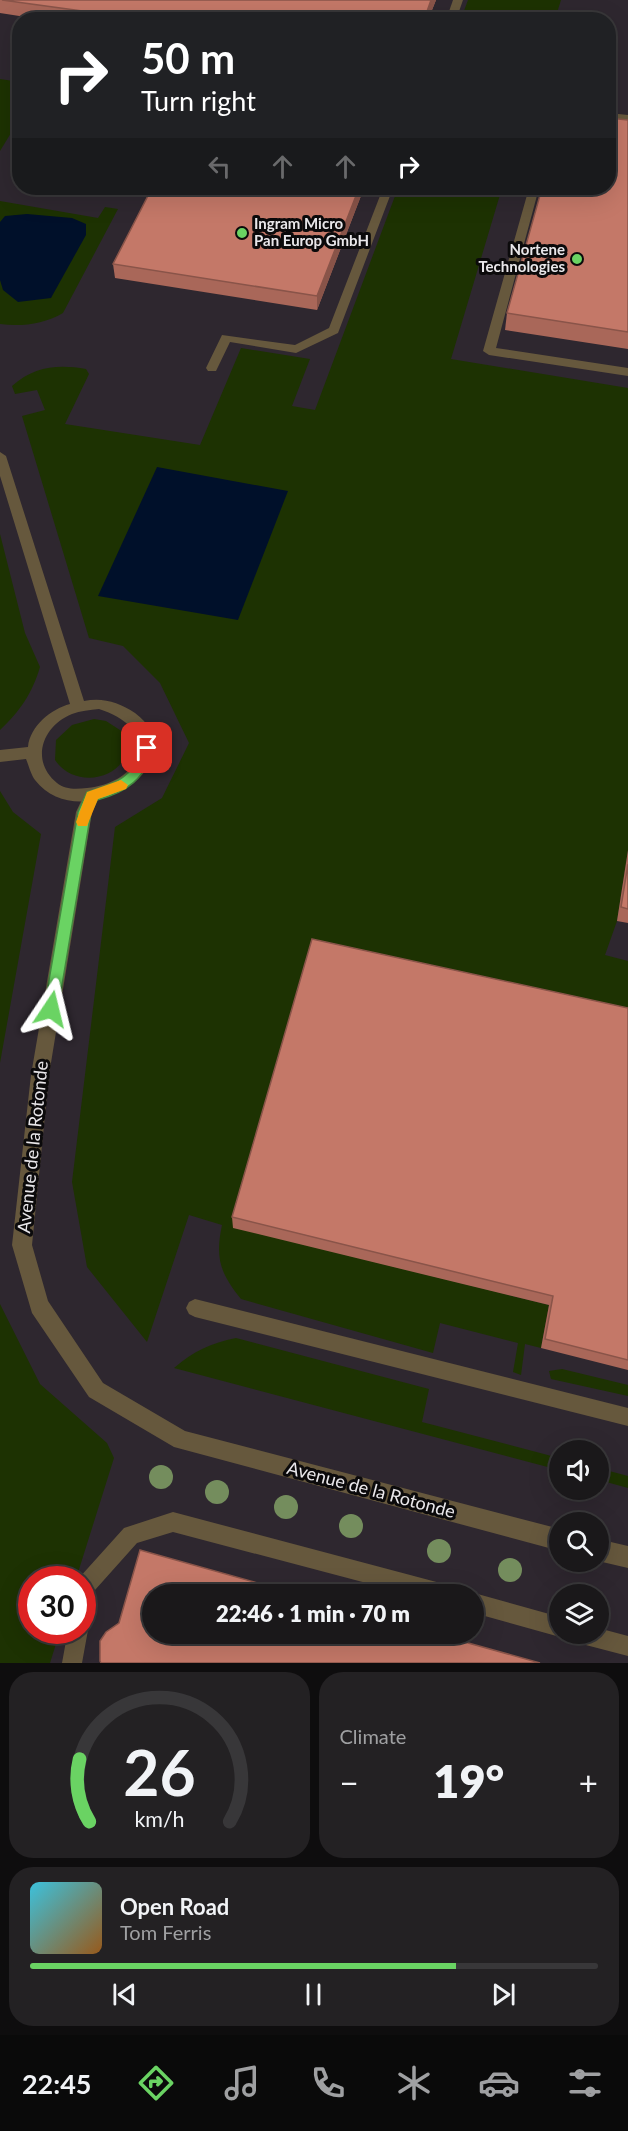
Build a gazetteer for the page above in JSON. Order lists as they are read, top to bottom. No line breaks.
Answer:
{"streets":{"street":["Avenue de la Rotonde"]},"places":["Ingram Micro Pan Europ GmbH","Nortene Technologies"],"page":{"turn":["50 m","Turn right"],"limit":"30","trip":"22:46 · 1 min · 70 m","tile":"Climate","heat":["−","19°","+"],"song":["Open Road","Tom Ferris"],"tabs":"22:45","gauge":["26","km/h"]}}
